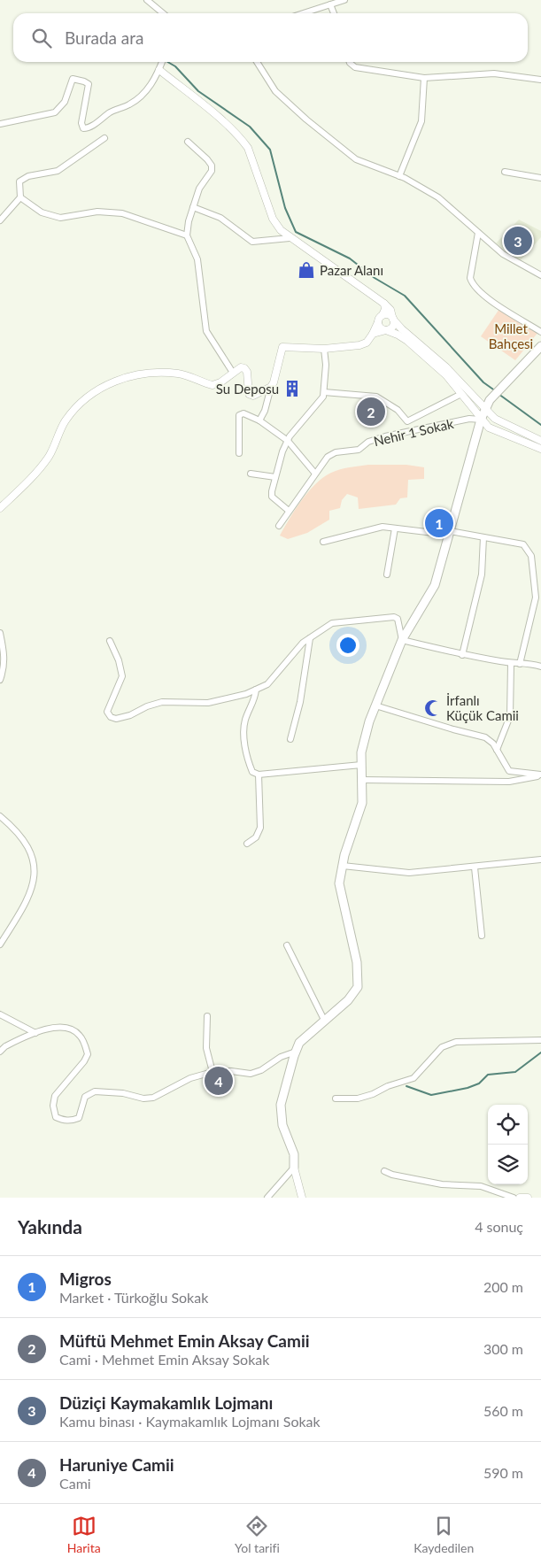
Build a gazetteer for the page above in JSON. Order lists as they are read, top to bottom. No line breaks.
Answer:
{"streets":{"street":["Nehir 1 Sokak"]},"parks":["Millet Bahçesi"],"places":{"shop":["Pazar Alanı"],"building":["Su Deposu"],"mosque":["İrfanlı Küçük Camii"]},"page":{"search":"Burada ara","pins":["3","2","1","4"],"heading":["Yakında","4 sonuç"],"list":[{"mark":"1","name":"Migros","note":"Market · Türkoğlu Sokak","value":"200 m"},{"mark":"2","name":"Müftü Mehmet Emin Aksay Camii","note":"Cami · Mehmet Emin Aksay Sokak","value":"300 m"},{"mark":"3","name":"Düziçi Kaymakamlık Lojmanı","note":"Kamu binası · Kaymakamlık Lojmanı Sokak","value":"560 m"},{"mark":"4","name":"Haruniye Camii","note":"Cami","value":"590 m"}],"nav":["Harita","Yol tarifi","Kaydedilen"]}}
